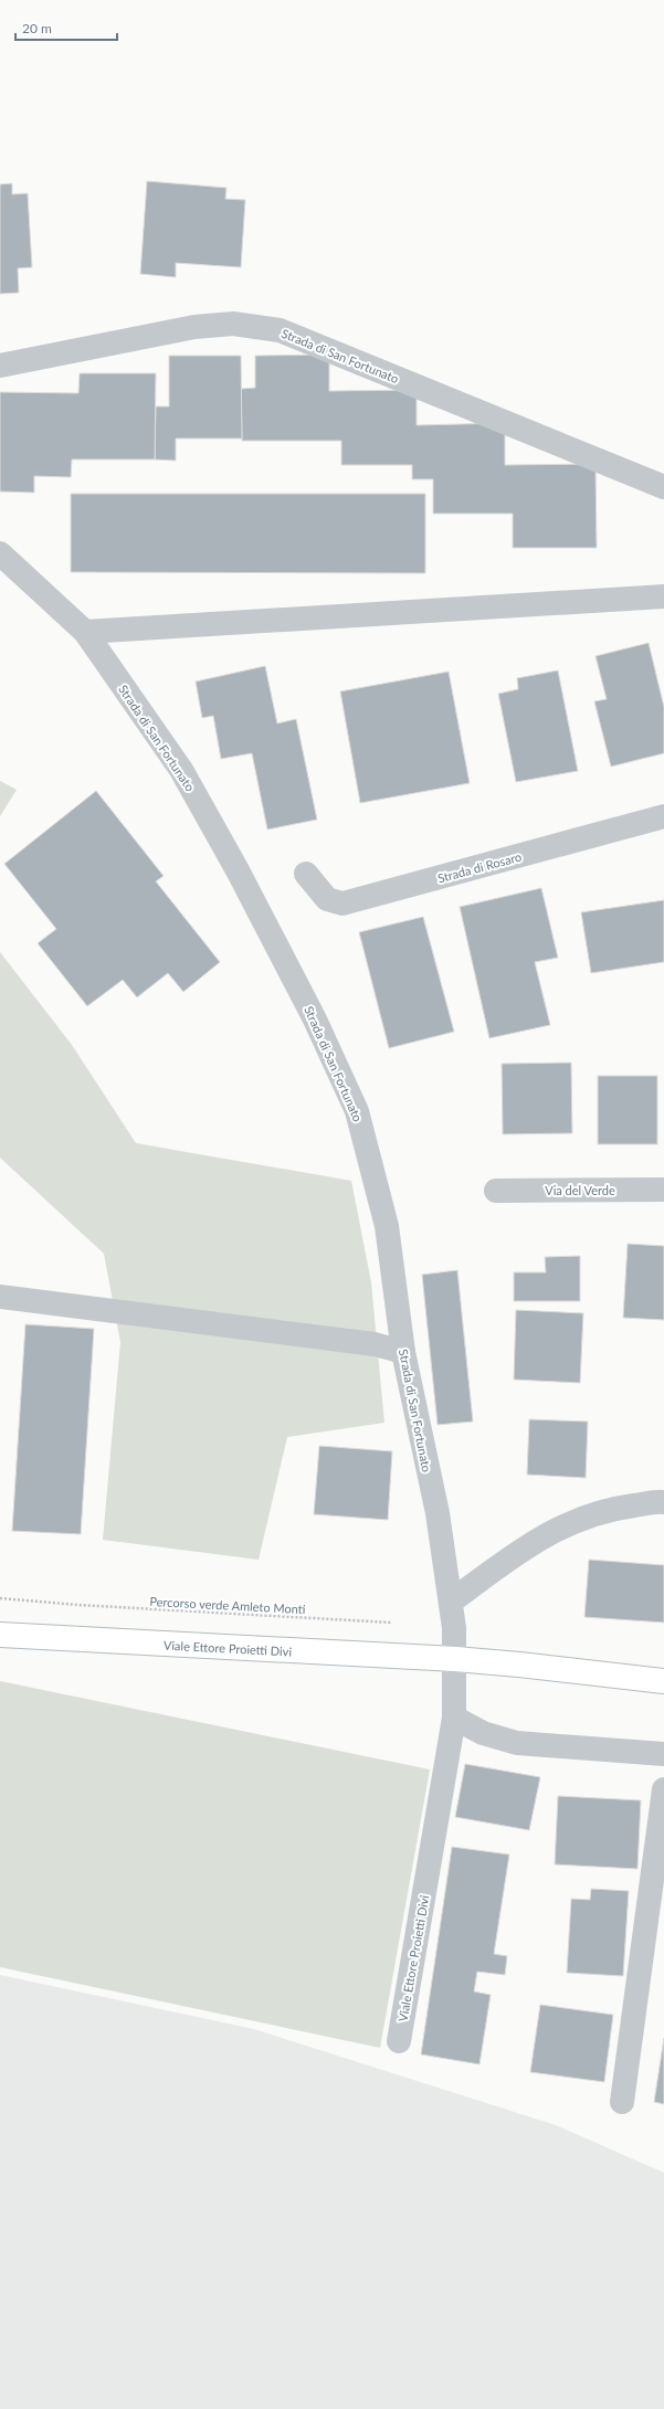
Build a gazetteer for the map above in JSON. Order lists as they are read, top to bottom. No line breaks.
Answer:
{"streets":{"main road":["Viale Ettore Proietti Divi"],"street":["Strada di San Fortunato","Strada di Rosaro","Via del Verde"],"path":["Percorso verde Amleto Monti"]},"crossings":[["Strada di San Fortunato","Viale Ettore Proietti Divi"]],"scale_bar":"20 m"}
